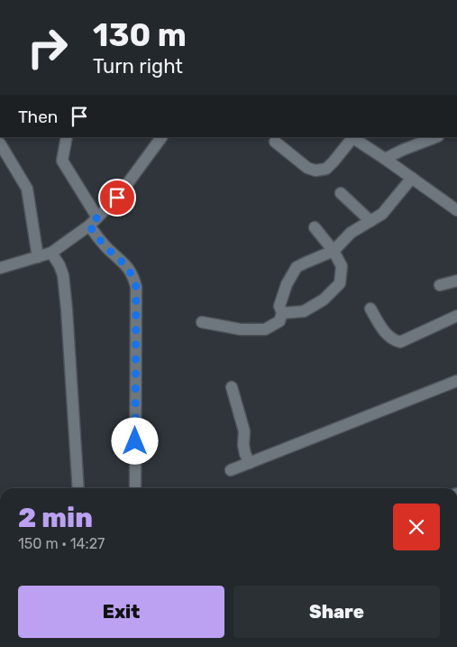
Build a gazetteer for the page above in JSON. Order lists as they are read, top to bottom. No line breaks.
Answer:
{"page":{"turn":["130 m","Turn right"],"then":"Then","heading":["2 min","150 m · 14:27"],"buttons":["Exit","Share"]}}
